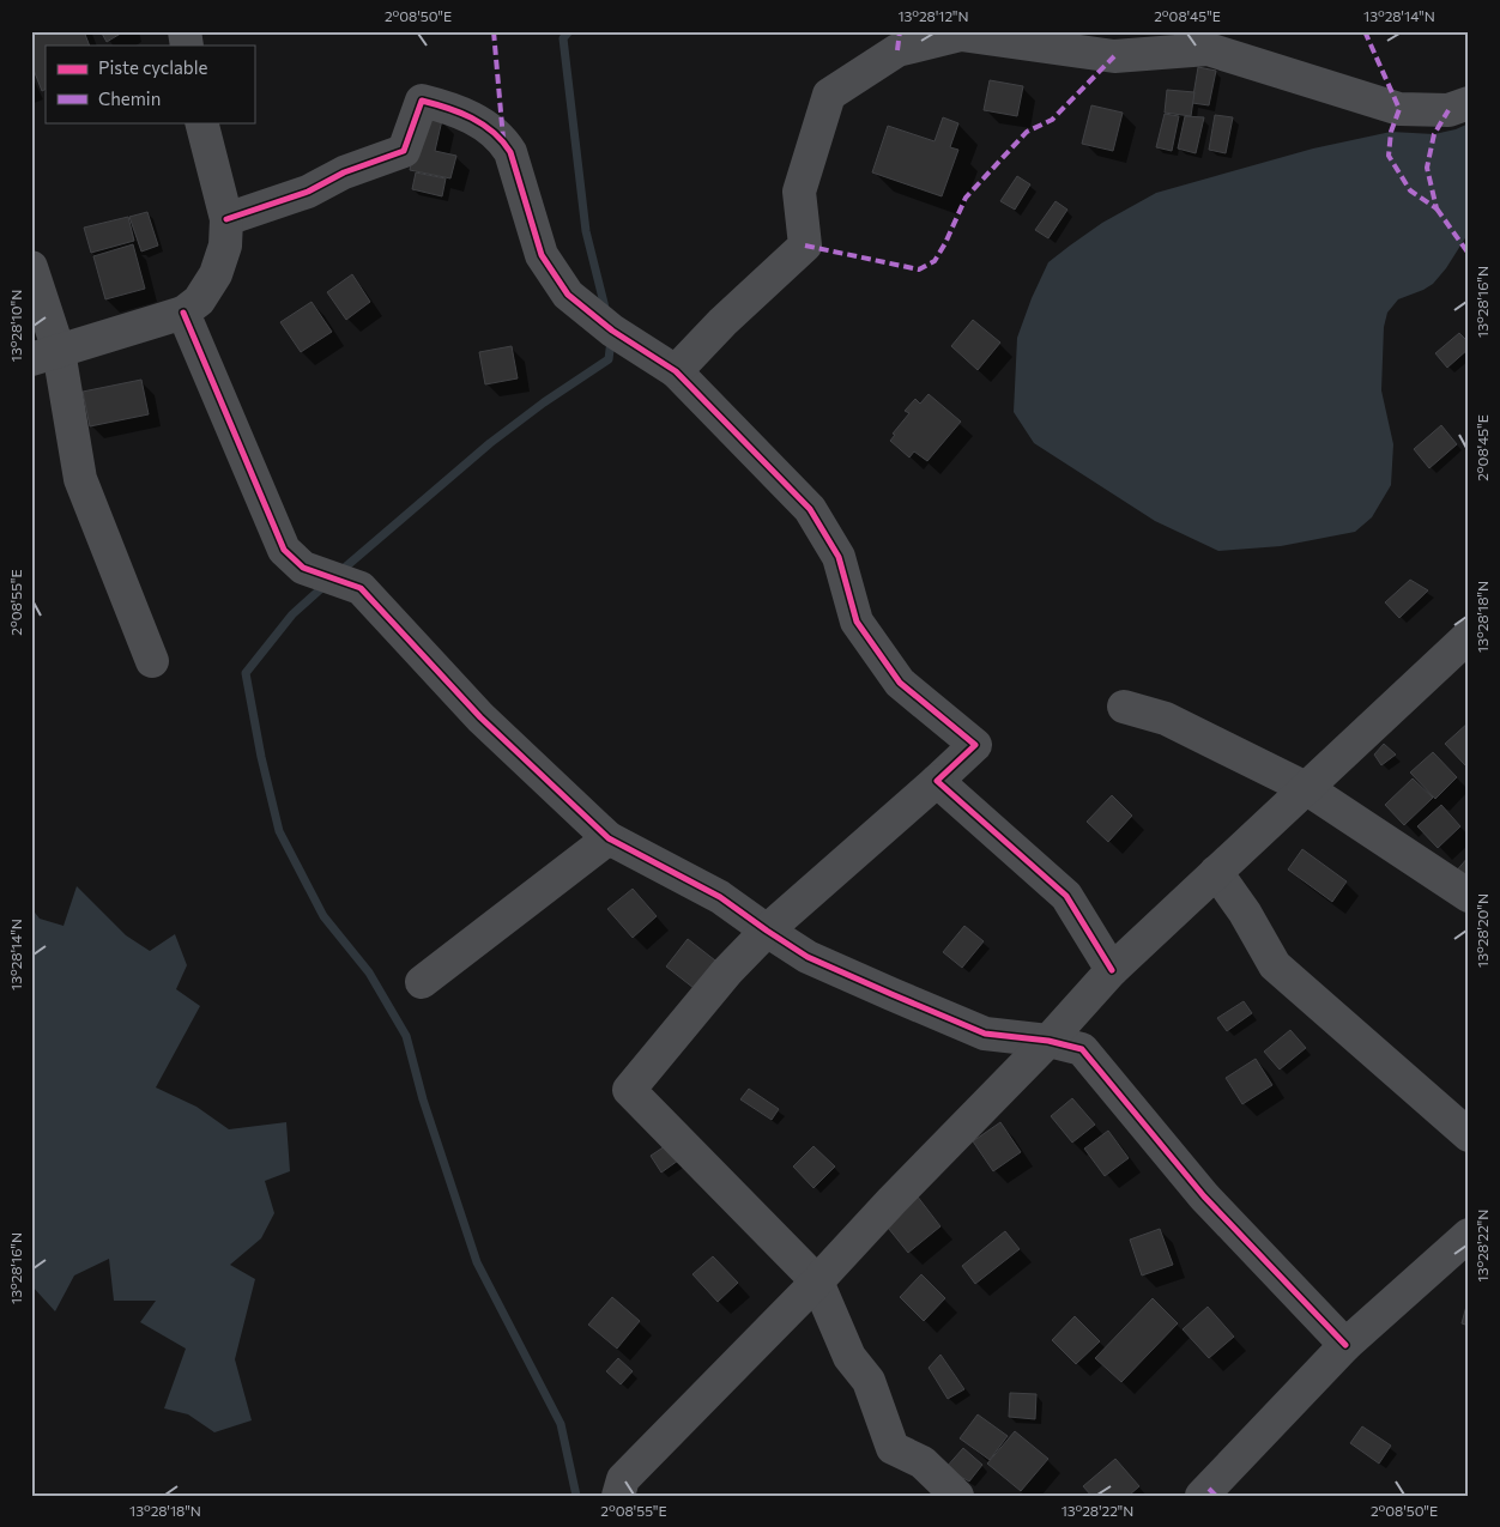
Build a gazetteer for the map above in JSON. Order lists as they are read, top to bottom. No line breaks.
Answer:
{"legend":["Piste cyclable","Chemin"],"coordinates":["2°08'50\"E","13°28'12\"N","2°08'45\"E","13°28'14\"N","13°28'16\"N","13°28'10\"N","2°08'55\"E","13°28'18\"N","13°28'20\"N","13°28'22\"N"]}
